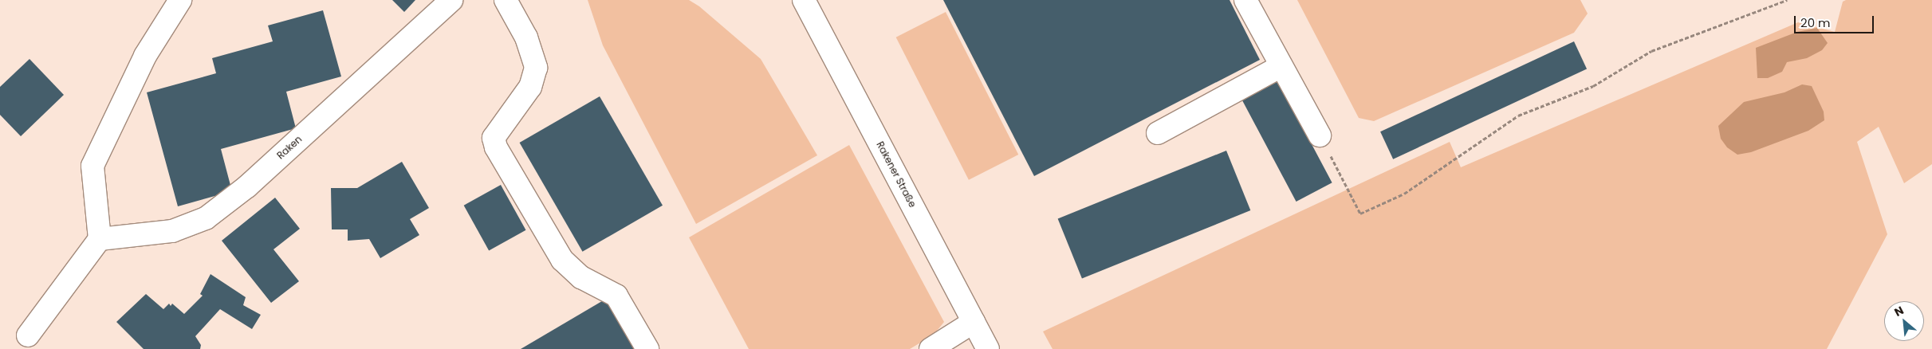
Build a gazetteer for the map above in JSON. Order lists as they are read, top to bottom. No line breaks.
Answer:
{"streets":{"street":["Raken","Rakener Straße"]},"scale_bar":"20 m","north":"top left"}
